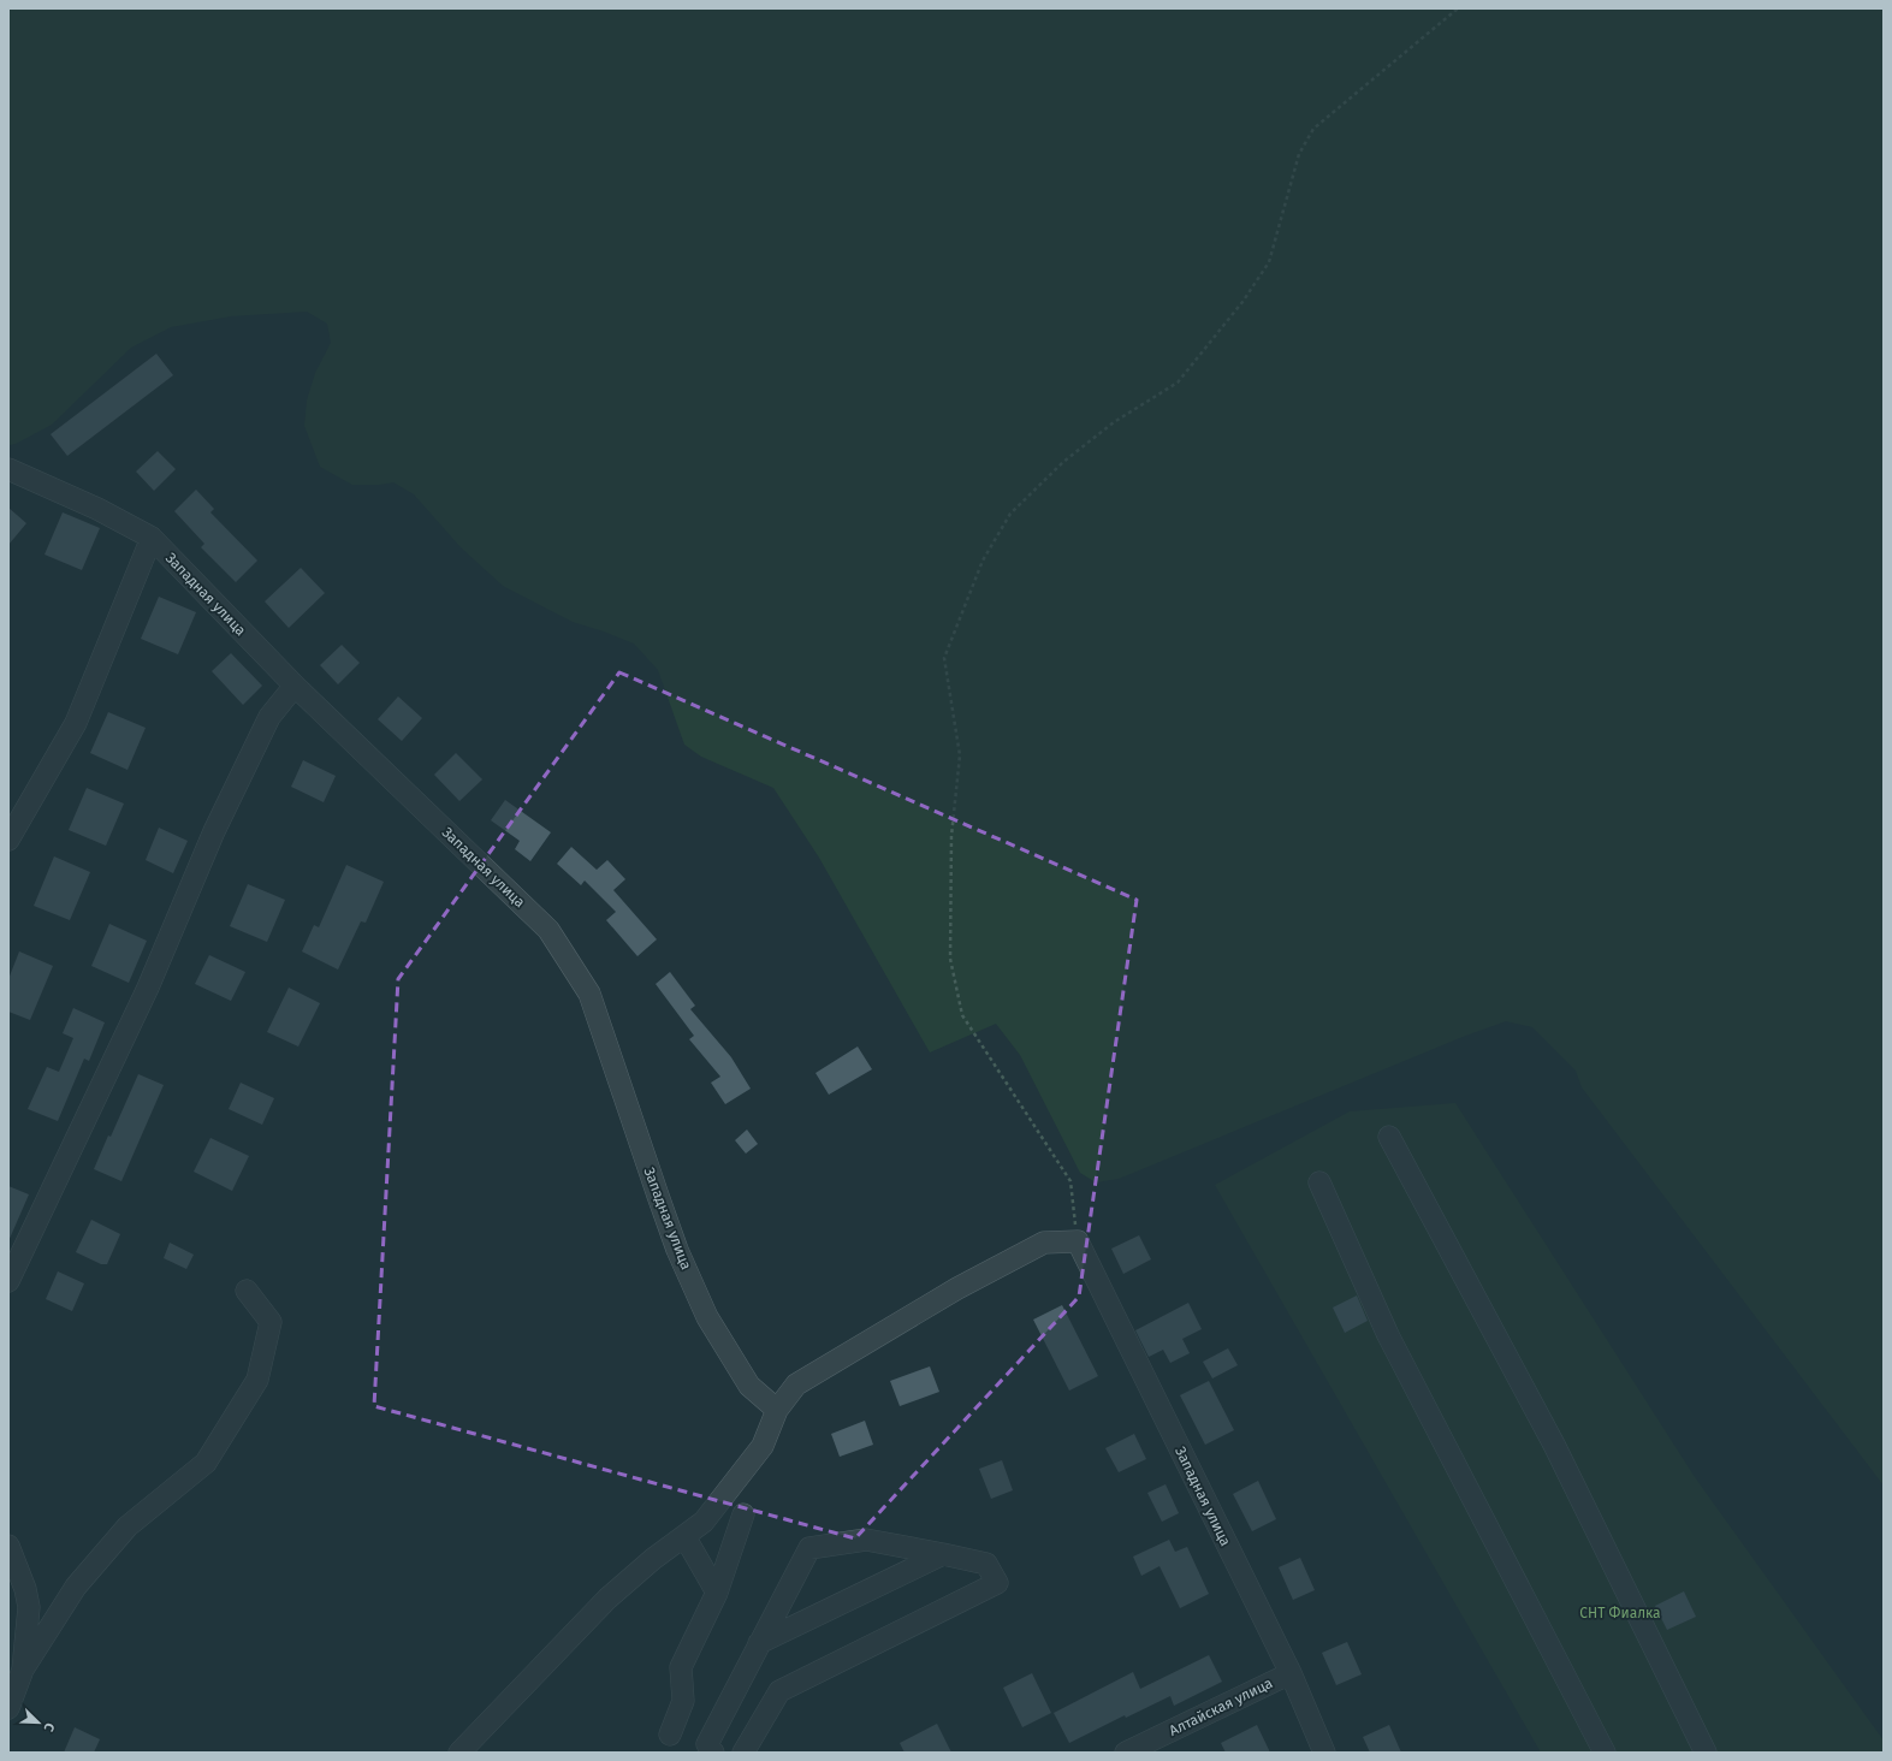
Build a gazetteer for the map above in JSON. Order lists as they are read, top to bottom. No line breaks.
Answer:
{"streets":{"street":["Западная улица","Алтайская улица"]},"crossings":[["Западная улица","Алтайская улица"]],"parks":["СНТ Фиалка"],"north":"bottom right"}
